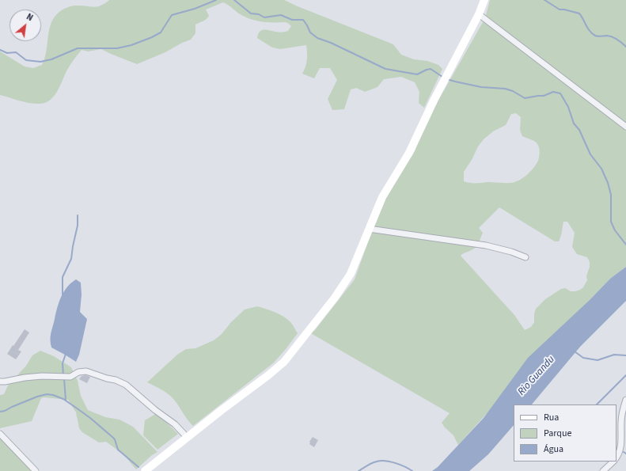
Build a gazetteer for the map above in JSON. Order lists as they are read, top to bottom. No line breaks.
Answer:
{"water":["Rio Guandu"],"legend":["Rua","Parque","Água"],"north":"top right"}
